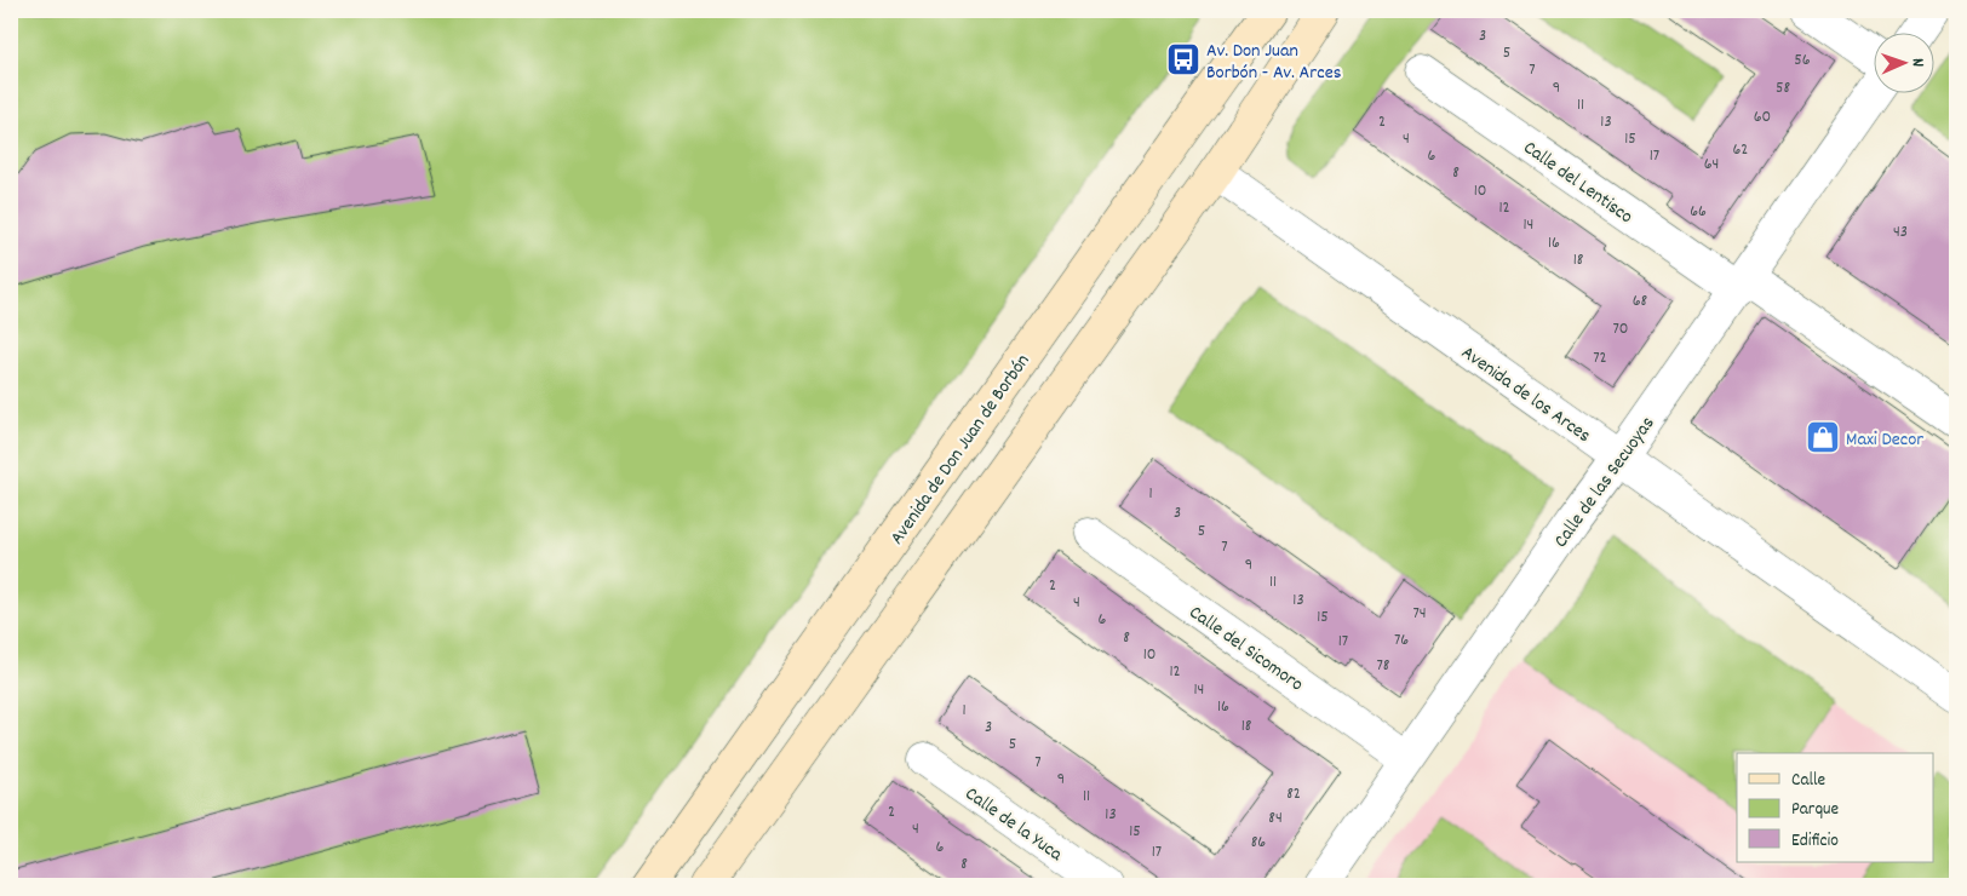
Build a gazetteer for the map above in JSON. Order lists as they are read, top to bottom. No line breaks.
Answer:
{"streets":{"street":["Calle del Lentisco","Avenida de los Arces","Avenida de Don Juan de Borbón","Calle de las Secuoyas","Calle del Sicomoro","Calle de la Yuca"]},"crossings":[["Calle del Lentisco","Calle de las Secuoyas"],["Avenida de los Arces","Calle de las Secuoyas"],["Calle de las Secuoyas","Calle del Sicomoro"]],"places":{"bus stop":["Av. Don Juan Borbón - Av. Arces"],"shop":["Maxi Decor"]},"house_numbers":["3","5","56","7","9","58","11","60","2","13","4","15","62","6","17","64","8","10","12","66","14","43","16","18","68","70","72","1","3","5","7","9","11","2","13","4","74","15","6","8","76","17","10","78","12","14","16","1","18","3","5","7","9","82","11","2","13","84","4","15","86","6","17","8"],"legend":["Calle","Parque","Edificio"],"north":"right"}
